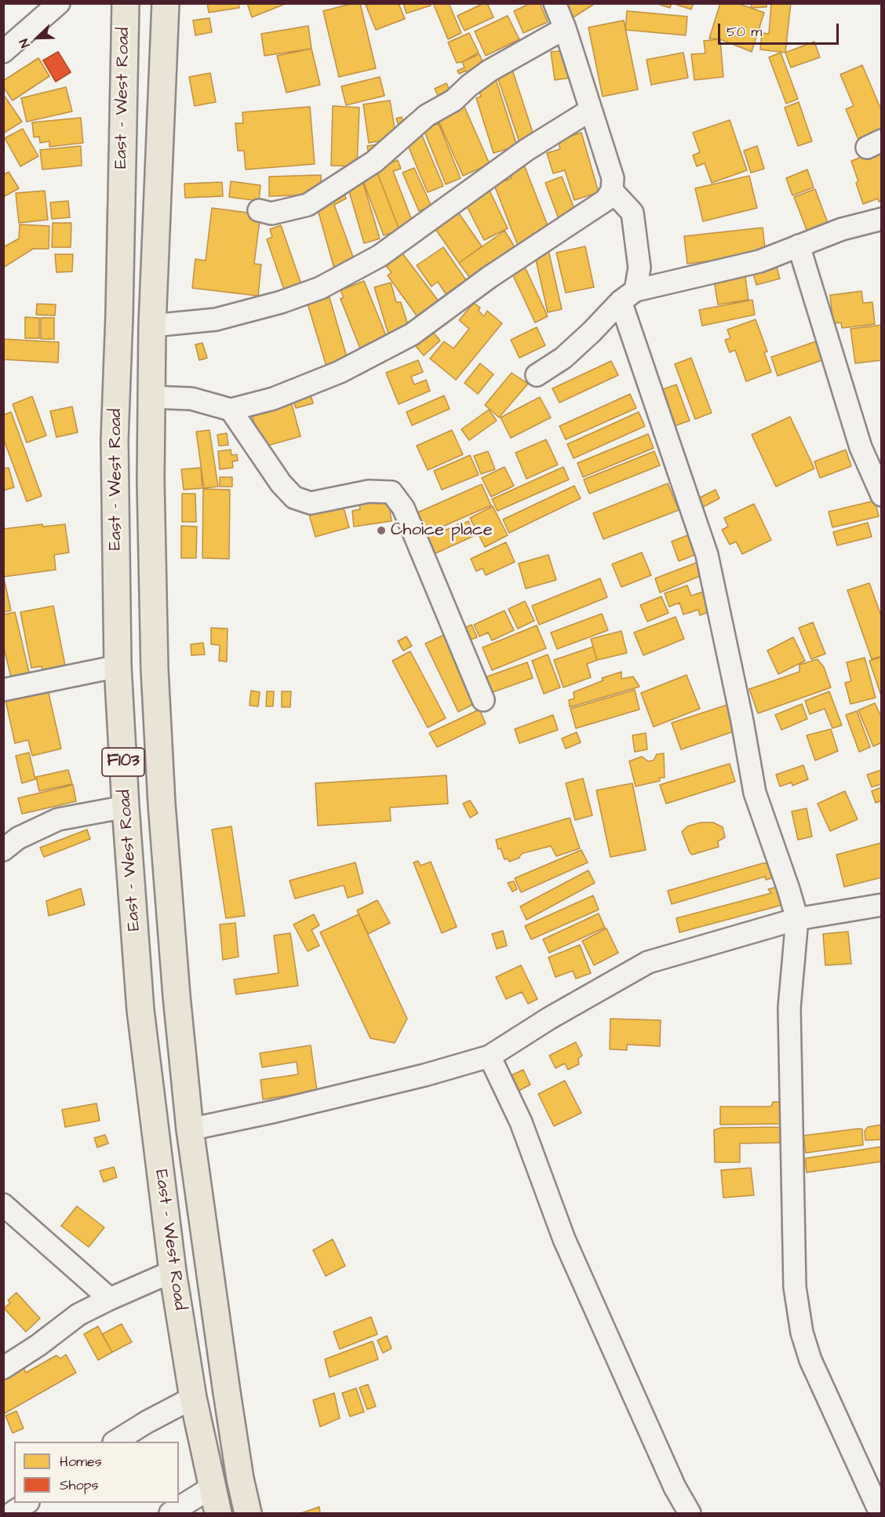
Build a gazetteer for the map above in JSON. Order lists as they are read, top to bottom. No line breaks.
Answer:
{"streets":{"main road":["East - West Road","F103"]},"places":["Choice place"],"legend":["Homes","Shops"],"scale_bar":"50 m","north":"bottom left"}
